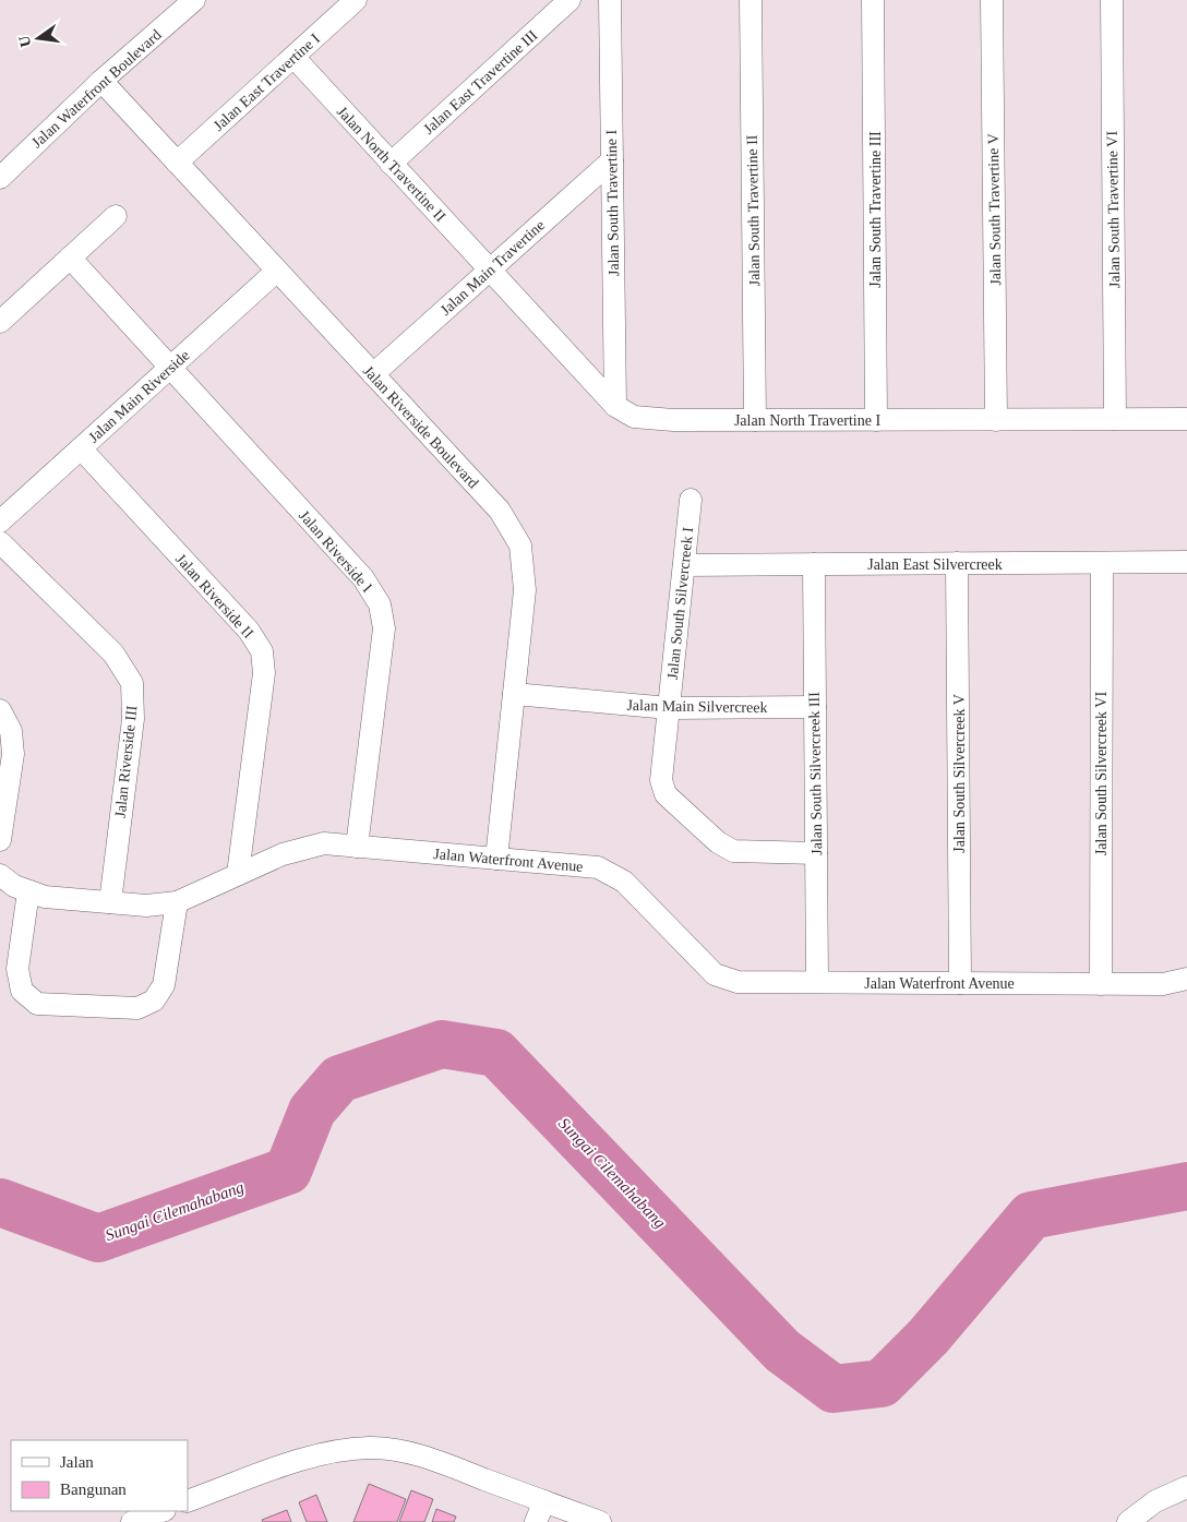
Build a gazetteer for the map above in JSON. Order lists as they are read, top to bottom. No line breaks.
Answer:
{"streets":{"street":["Jalan East Travertine I","Jalan East Travertine III","Jalan Waterfront Boulevard","Jalan North Travertine II","Jalan South Travertine I","Jalan South Travertine III","Jalan South Travertine V","Jalan South Travertine VI","Jalan South Travertine II","Jalan Main Travertine","Jalan Main Riverside","Jalan North Travertine I","Jalan Riverside Boulevard","Jalan Riverside I","Jalan East Silvercreek","Jalan Riverside II","Jalan South Silvercreek I","Jalan Main Silvercreek","Jalan Riverside III","Jalan South Silvercreek III","Jalan South Silvercreek V","Jalan South Silvercreek VI","Jalan Waterfront Avenue"]},"crossings":[["Jalan East Travertine I","Jalan North Travertine II"],["Jalan East Travertine I","Jalan Riverside Boulevard"],["Jalan East Travertine III","Jalan North Travertine II"],["Jalan Waterfront Boulevard","Jalan Riverside Boulevard"],["Jalan North Travertine II","Jalan Main Travertine"],["Jalan North Travertine II","Jalan North Travertine I"],["Jalan South Travertine I","Jalan Main Travertine"],["Jalan South Travertine I","Jalan North Travertine I"],["Jalan South Travertine III","Jalan North Travertine I"],["Jalan South Travertine V","Jalan North Travertine I"],["Jalan South Travertine VI","Jalan North Travertine I"],["Jalan South Travertine II","Jalan North Travertine I"],["Jalan Main Travertine","Jalan North Travertine I"],["Jalan Main Travertine","Jalan Riverside Boulevard"],["Jalan Main Riverside","Jalan Riverside Boulevard"],["Jalan Main Riverside","Jalan Riverside I"],["Jalan Main Riverside","Jalan Riverside II"],["Jalan Riverside Boulevard","Jalan Main Silvercreek"],["Jalan Riverside Boulevard","Jalan Waterfront Avenue"],["Jalan Riverside I","Jalan Waterfront Avenue"],["Jalan East Silvercreek","Jalan South Silvercreek I"],["Jalan East Silvercreek","Jalan South Silvercreek III"],["Jalan East Silvercreek","Jalan South Silvercreek V"],["Jalan East Silvercreek","Jalan South Silvercreek VI"],["Jalan Riverside II","Jalan Waterfront Avenue"],["Jalan South Silvercreek I","Jalan Main Silvercreek"],["Jalan South Silvercreek I","Jalan South Silvercreek III"],["Jalan Main Silvercreek","Jalan South Silvercreek III"],["Jalan Riverside III","Jalan Waterfront Avenue"],["Jalan South Silvercreek III","Jalan Waterfront Avenue"],["Jalan South Silvercreek V","Jalan Waterfront Avenue"],["Jalan South Silvercreek VI","Jalan Waterfront Avenue"]],"water":["Sungai Cilemahabang"],"legend":["Jalan","Bangunan"],"north":"left"}
